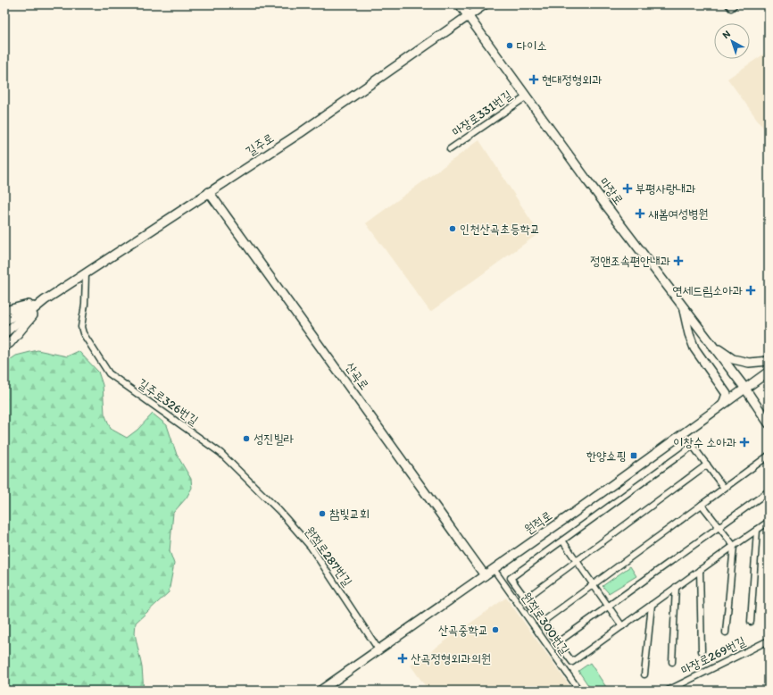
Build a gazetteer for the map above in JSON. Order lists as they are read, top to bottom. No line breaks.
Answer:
{"streets":{"main road":["길주로","마장로","산곡로","원적로"],"street":["마장로331번길","길주로326번길","원적로287번길","원적로300번길","마장로269번길"]},"crossings":[["마장로331번길","마장로"],["길주로","마장로"],["길주로","산곡로"],["길주로","길주로326번길"],["마장로","원적로"],["산곡로","원적로"],["길주로326번길","원적로287번길"],["원적로","원적로287번길"],["원적로","원적로300번길"]],"places":{"other":["다이소","인천산곡초등학교","성진빌라","참빛교회","산곡중학교"],"health":["현대정형외과","부평사랑내과","새봄여성병원","정앤조속편안내과","연세드림소아과","이창수 소아과","산곡정형외과의원"],"transit":["한양쇼핑"]},"north":"top left"}
